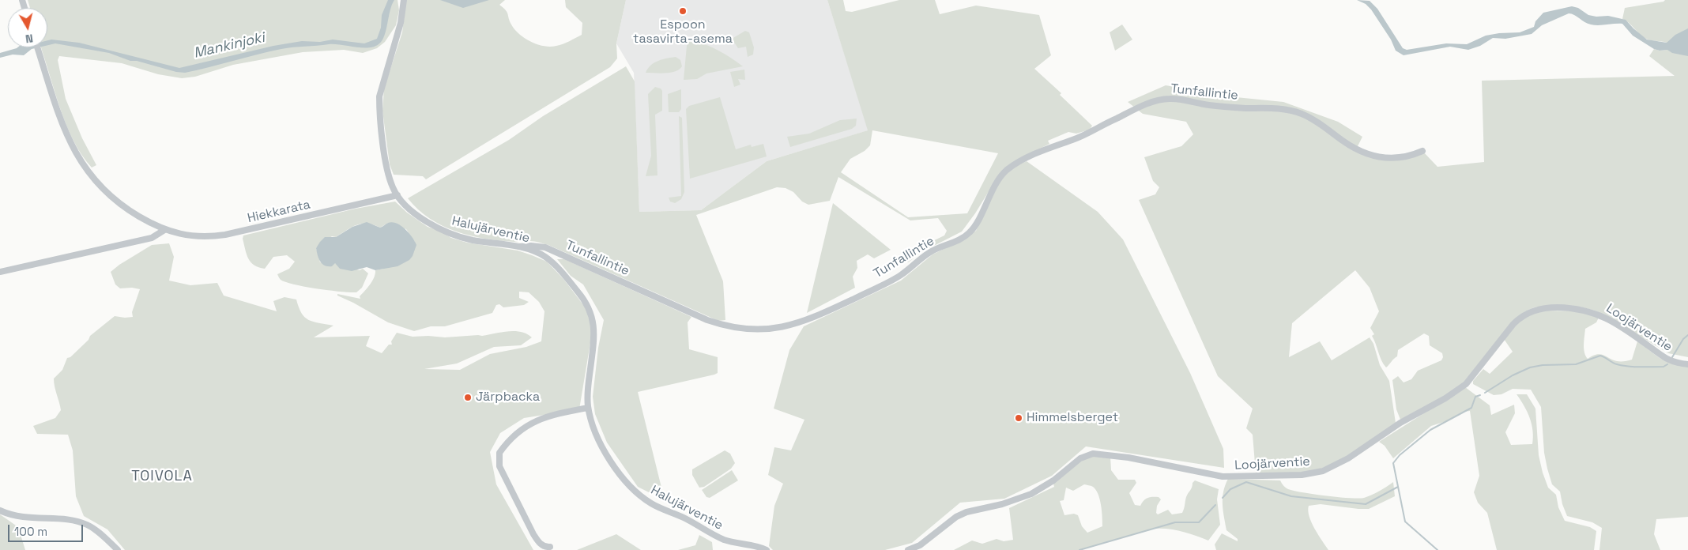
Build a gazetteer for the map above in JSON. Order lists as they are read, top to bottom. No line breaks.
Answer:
{"streets":{"street":["Tunfallintie","Hiekkarata","Halujärventie","Loojärventie"]},"crossings":[["Tunfallintie","Halujärventie"],["Hiekkarata","Halujärventie"]],"districts":["TOIVOLA"],"water":["Mankinjoki"],"places":["Espoon tasavirta-asema","Järpbacka","Himmelsberget"],"scale_bar":"100 m","north":"bottom"}
